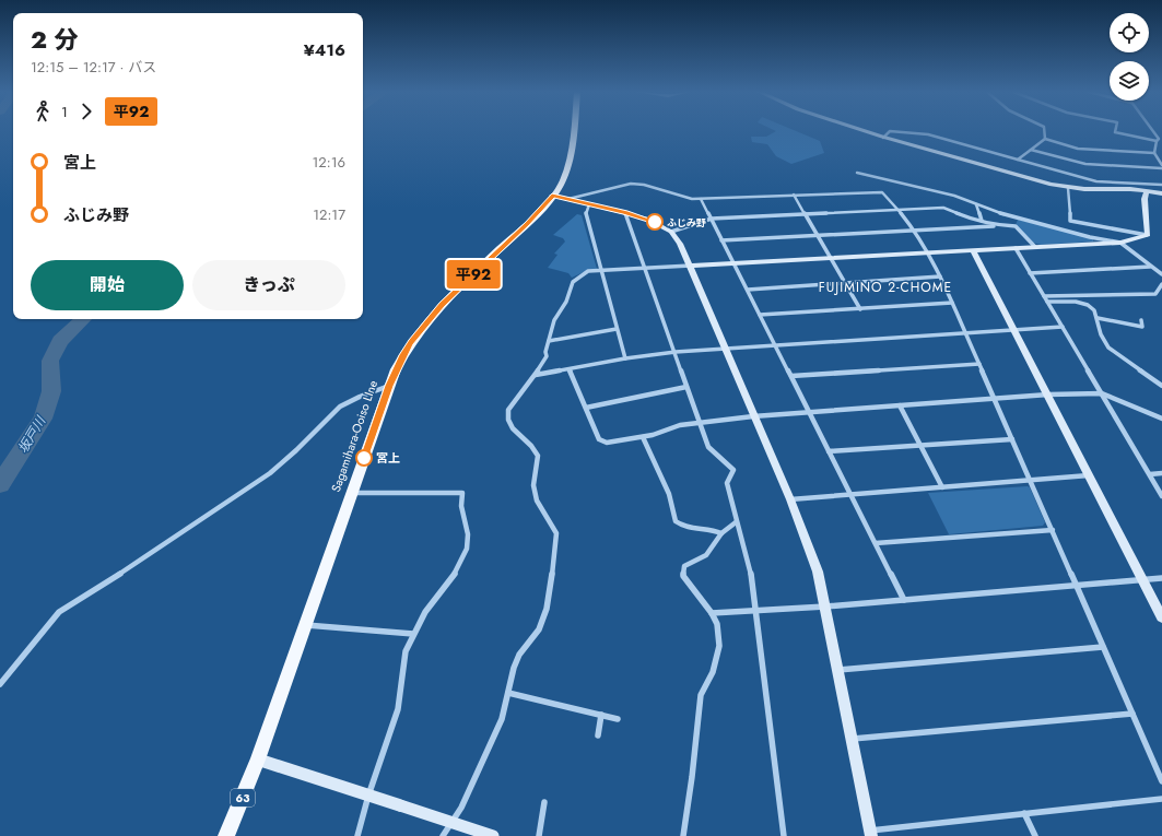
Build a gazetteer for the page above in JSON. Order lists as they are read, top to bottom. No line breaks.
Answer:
{"streets":{"main road":["Sagamihara-Ooiso LIne","63"]},"districts":["FUJIMINO 2-CHOME"],"water":["坂戸川"],"places":["ふじみ野","宮上"],"lines":["bus line 平92"],"page":{"on_map":"平92","heading":["2 分","12:15 – 12:17 · バス","¥416"],"legs":["1","平92"],"list":[{"name":"宮上","value":"12:16"},{"name":"ふじみ野","value":"12:17"}],"buttons":["開始","きっぷ"]}}
